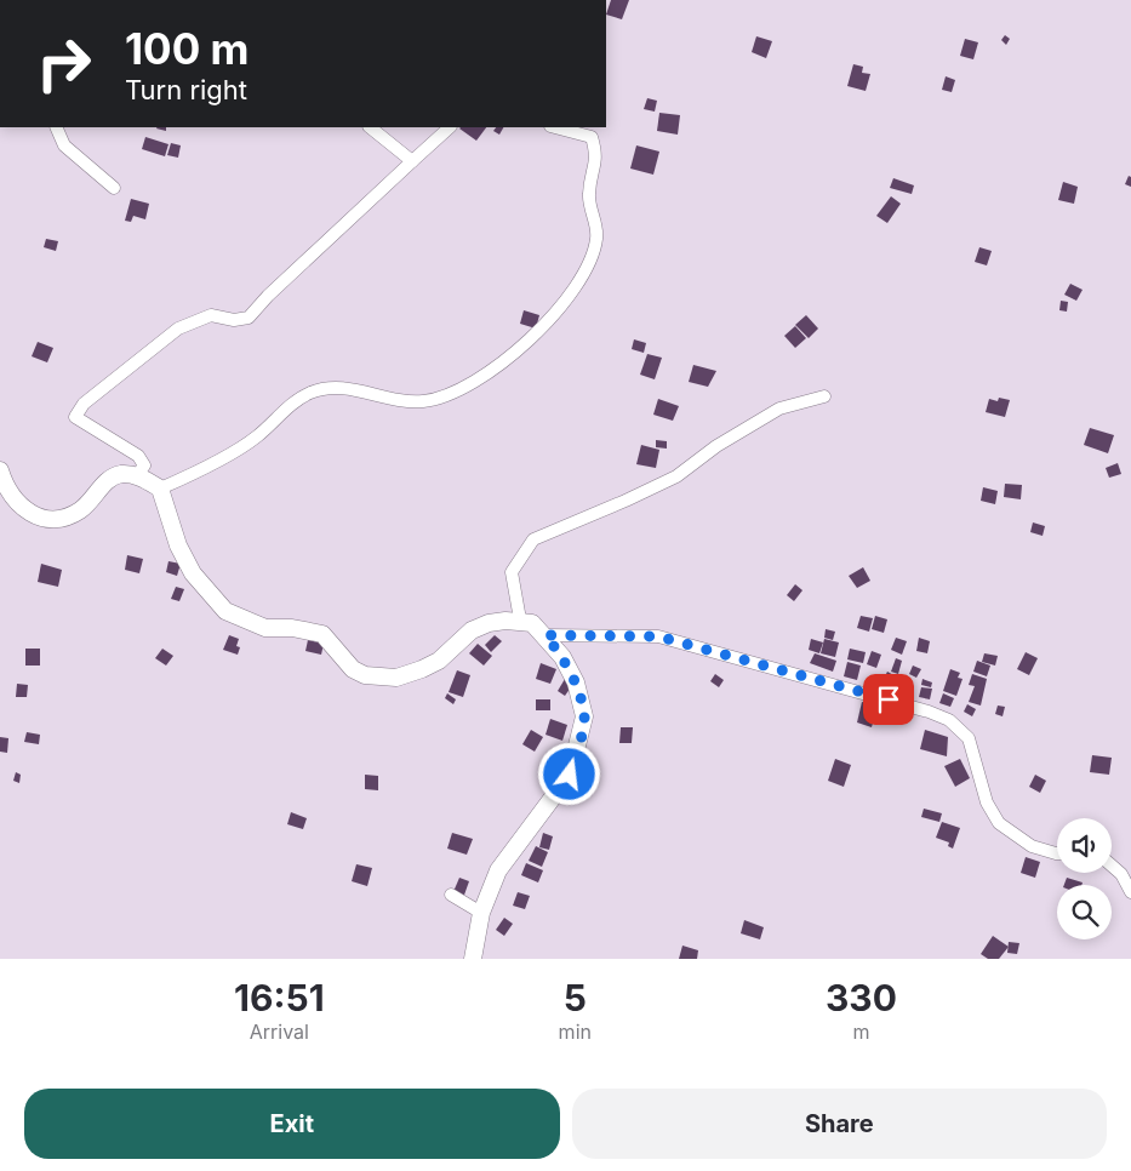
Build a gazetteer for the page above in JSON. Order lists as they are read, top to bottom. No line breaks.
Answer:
{"page":{"turn":["100 m","Turn right"],"eta":["16:51","Arrival","5","min","330","m"],"buttons":["Exit","Share"]}}
